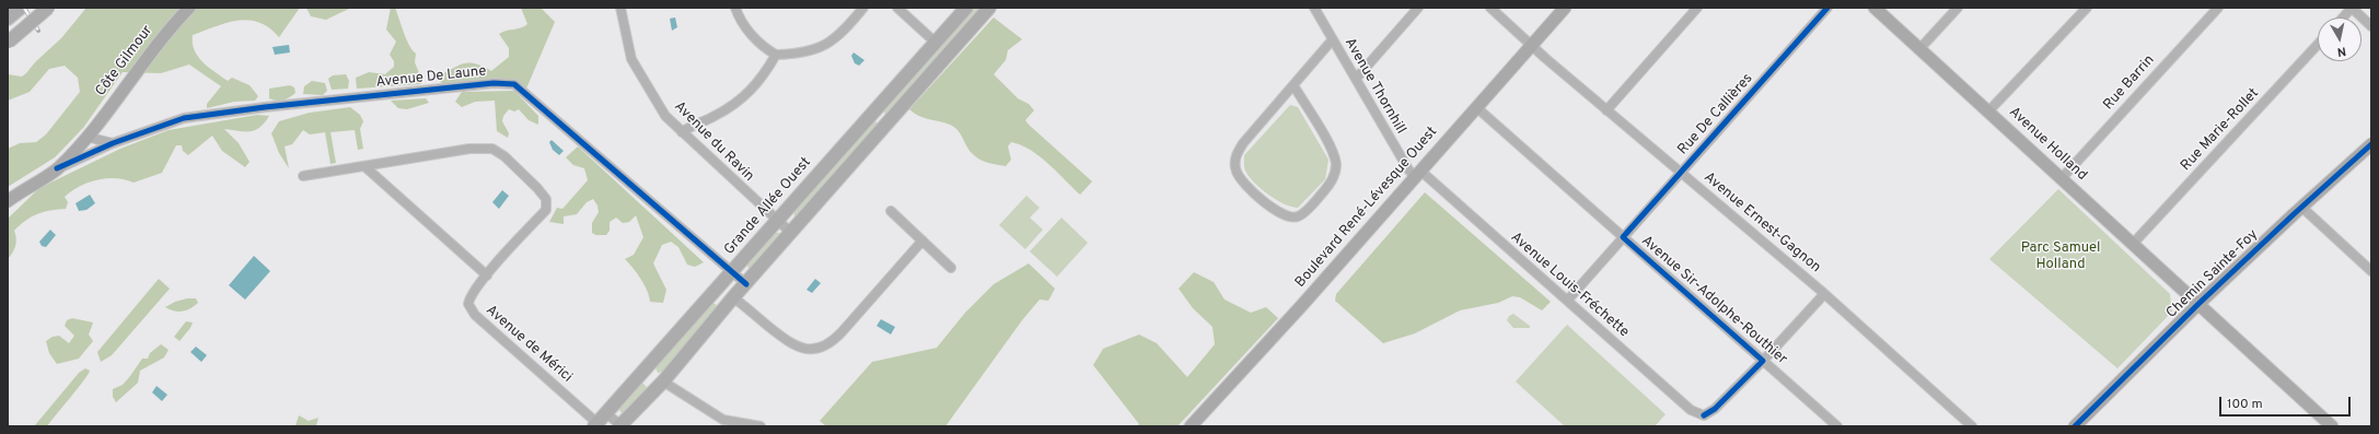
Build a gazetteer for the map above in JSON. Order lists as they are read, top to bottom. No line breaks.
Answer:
{"streets":{"main road":["Côte Gilmour","Avenue Holland","Grande Allée Ouest","Boulevard René-Lévesque Ouest","Chemin Sainte-Foy"],"street":["Avenue De Laune","Rue Barrin","Avenue Thornhill","Rue De Callières","Rue Marie-Rollet","Avenue du Ravin","Avenue Ernest-Gagnon","Avenue Louis-Fréchette","Avenue Sir-Adolphe-Routhier","Avenue de Mérici"]},"crossings":[["Côte Gilmour","Avenue De Laune"],["Avenue De Laune","Grande Allée Ouest"],["Rue Barrin","Avenue Holland"],["Avenue Thornhill","Boulevard René-Lévesque Ouest"],["Avenue Thornhill","Avenue Louis-Fréchette"],["Rue De Callières","Avenue Ernest-Gagnon"],["Rue De Callières","Avenue Louis-Fréchette"],["Rue De Callières","Avenue Sir-Adolphe-Routhier"],["Rue Marie-Rollet","Avenue Holland"],["Avenue du Ravin","Grande Allée Ouest"],["Avenue Holland","Chemin Sainte-Foy"],["Grande Allée Ouest","Avenue de Mérici"],["Boulevard René-Lévesque Ouest","Avenue Ernest-Gagnon"],["Boulevard René-Lévesque Ouest","Avenue Louis-Fréchette"],["Boulevard René-Lévesque Ouest","Avenue Sir-Adolphe-Routhier"],["Avenue Louis-Fréchette","Avenue Sir-Adolphe-Routhier"]],"parks":["Parc Samuel Holland"],"scale_bar":"100 m","north":"bottom"}
